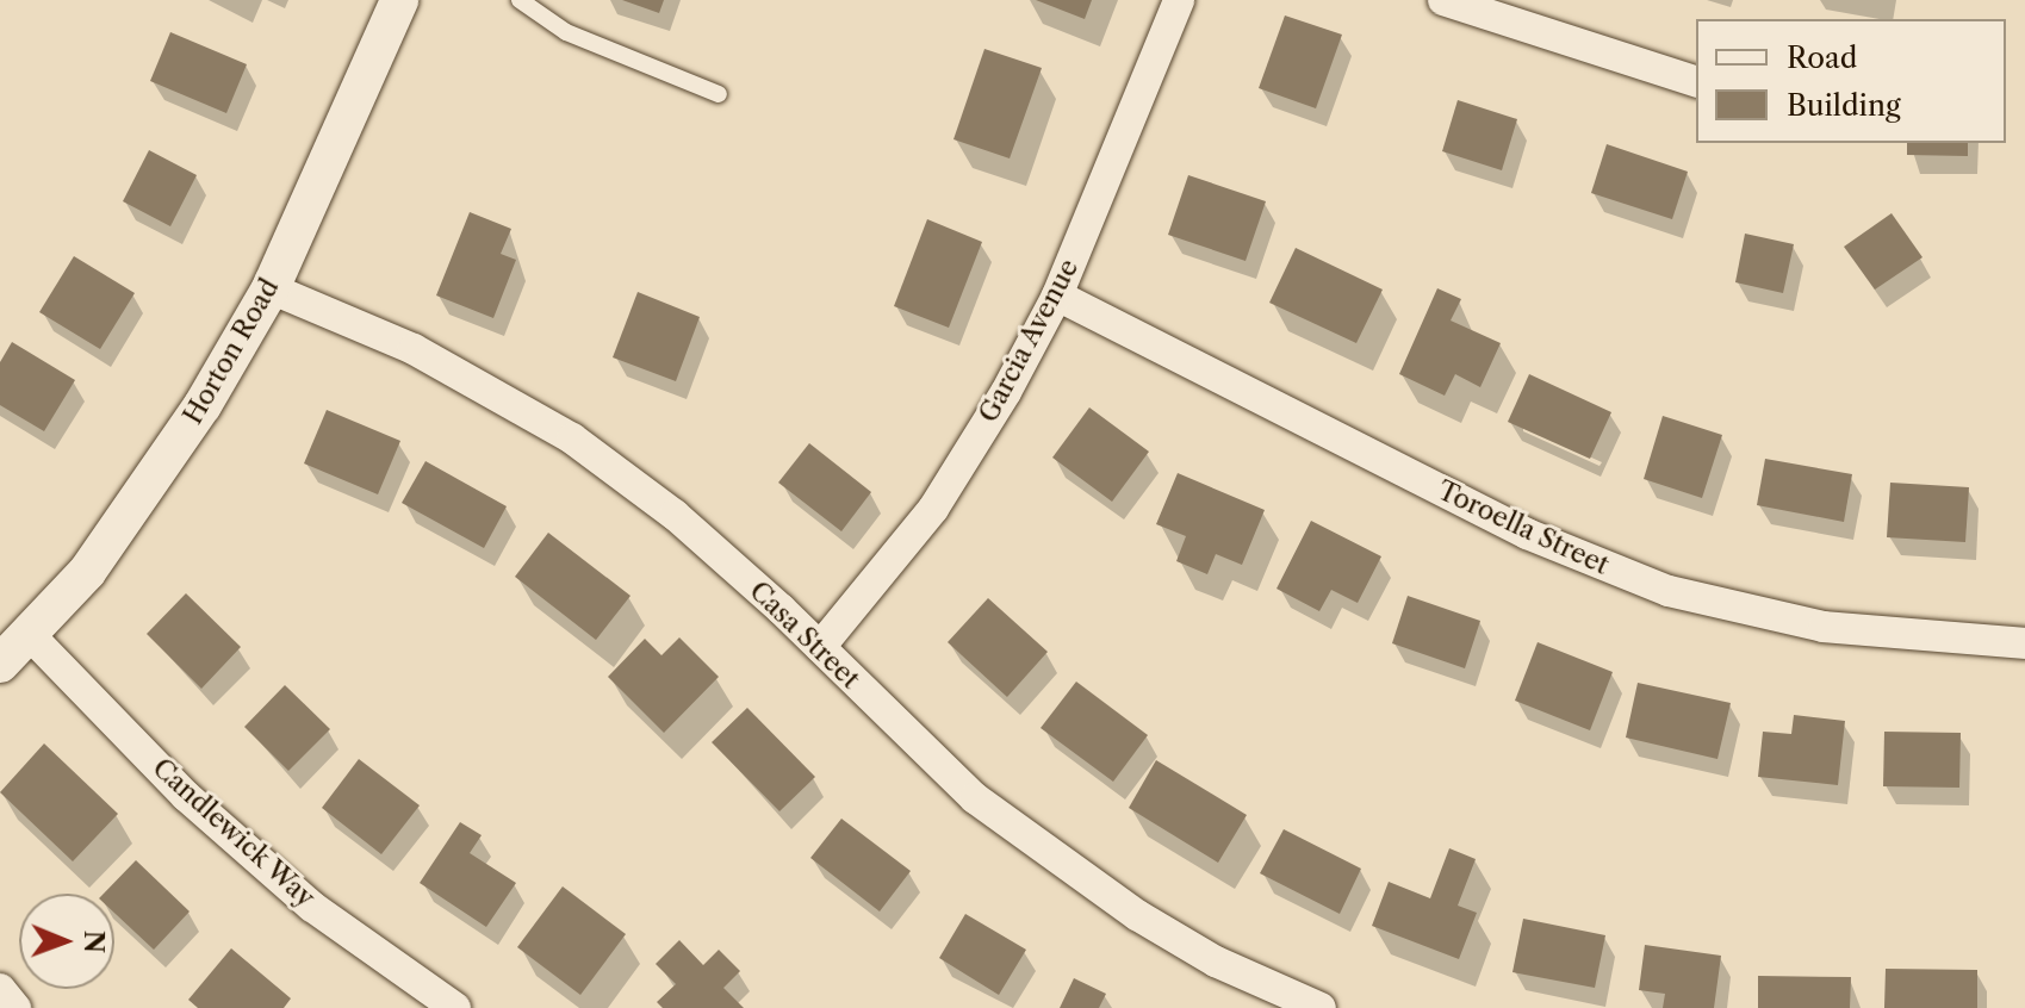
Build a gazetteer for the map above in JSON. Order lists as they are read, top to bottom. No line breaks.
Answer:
{"streets":{"street":["Garcia Avenue","Horton Road","Toroella Street","Casa Street","Candlewick Way"]},"crossings":[["Garcia Avenue","Toroella Street"],["Garcia Avenue","Casa Street"],["Horton Road","Casa Street"],["Horton Road","Candlewick Way"]],"legend":["Road","Building"],"north":"right"}
